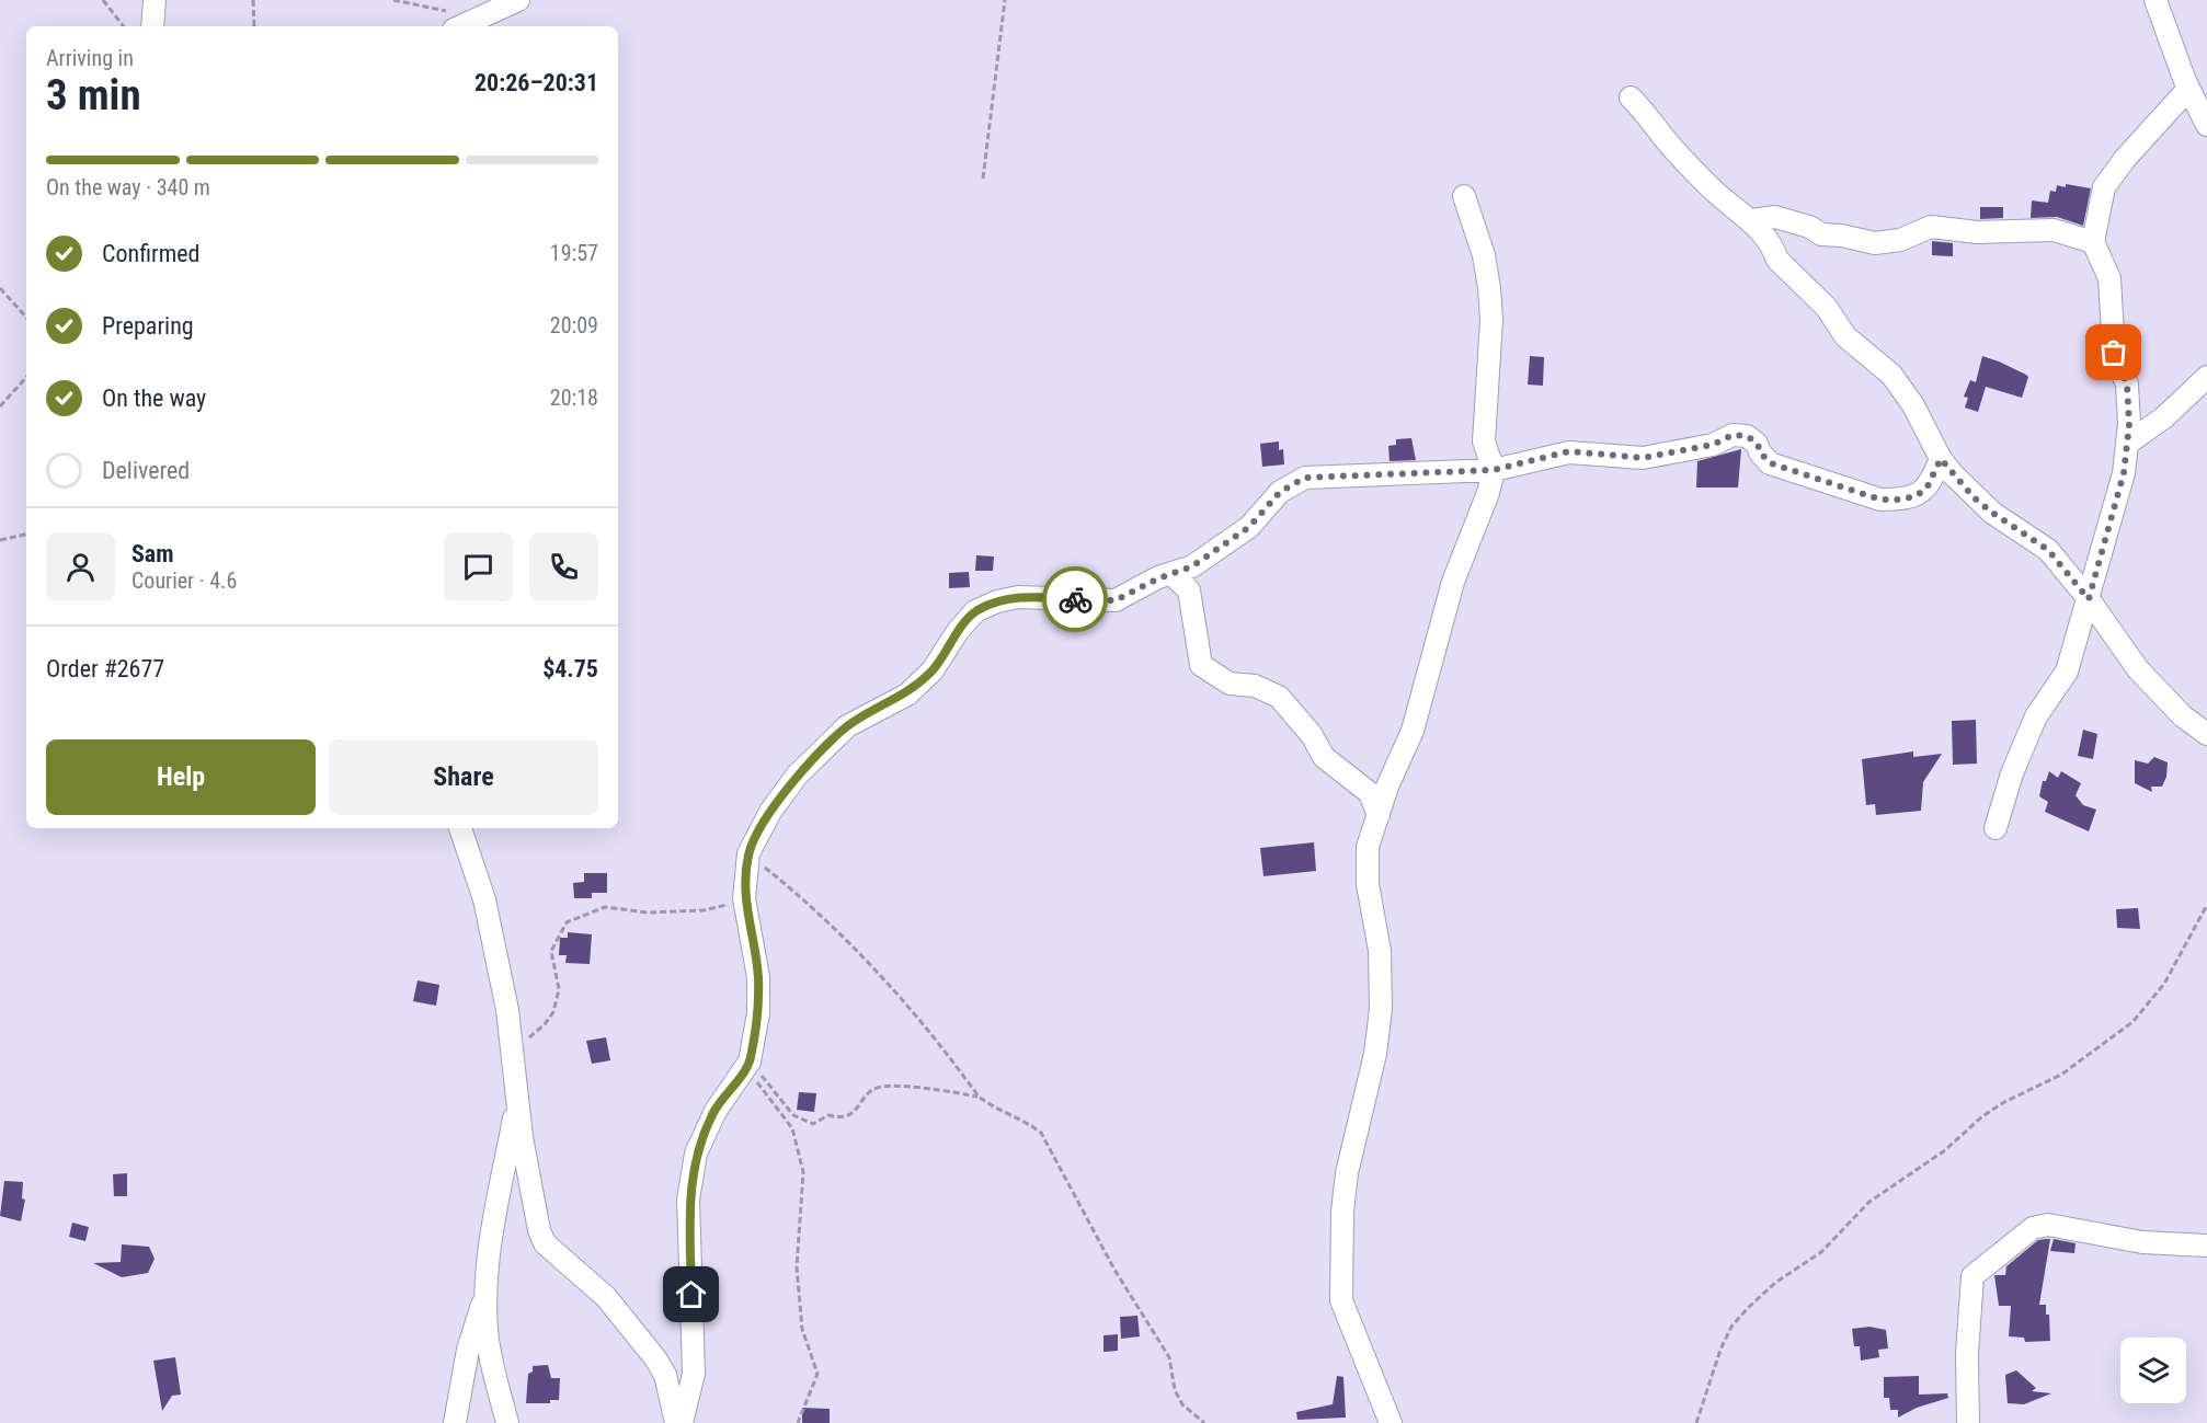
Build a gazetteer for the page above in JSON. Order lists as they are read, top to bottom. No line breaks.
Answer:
{"page":{"heading":["3 min","Arriving in","20:26–20:31"],"panel":["Sam","Courier · 4.6","Order #2677","$4.75"],"bar":"On the way · 340 m","list":[["Confirmed","19:57"],["Preparing","20:09"],["On the way","20:18"],"Delivered"],"buttons":["Help","Share"]}}
